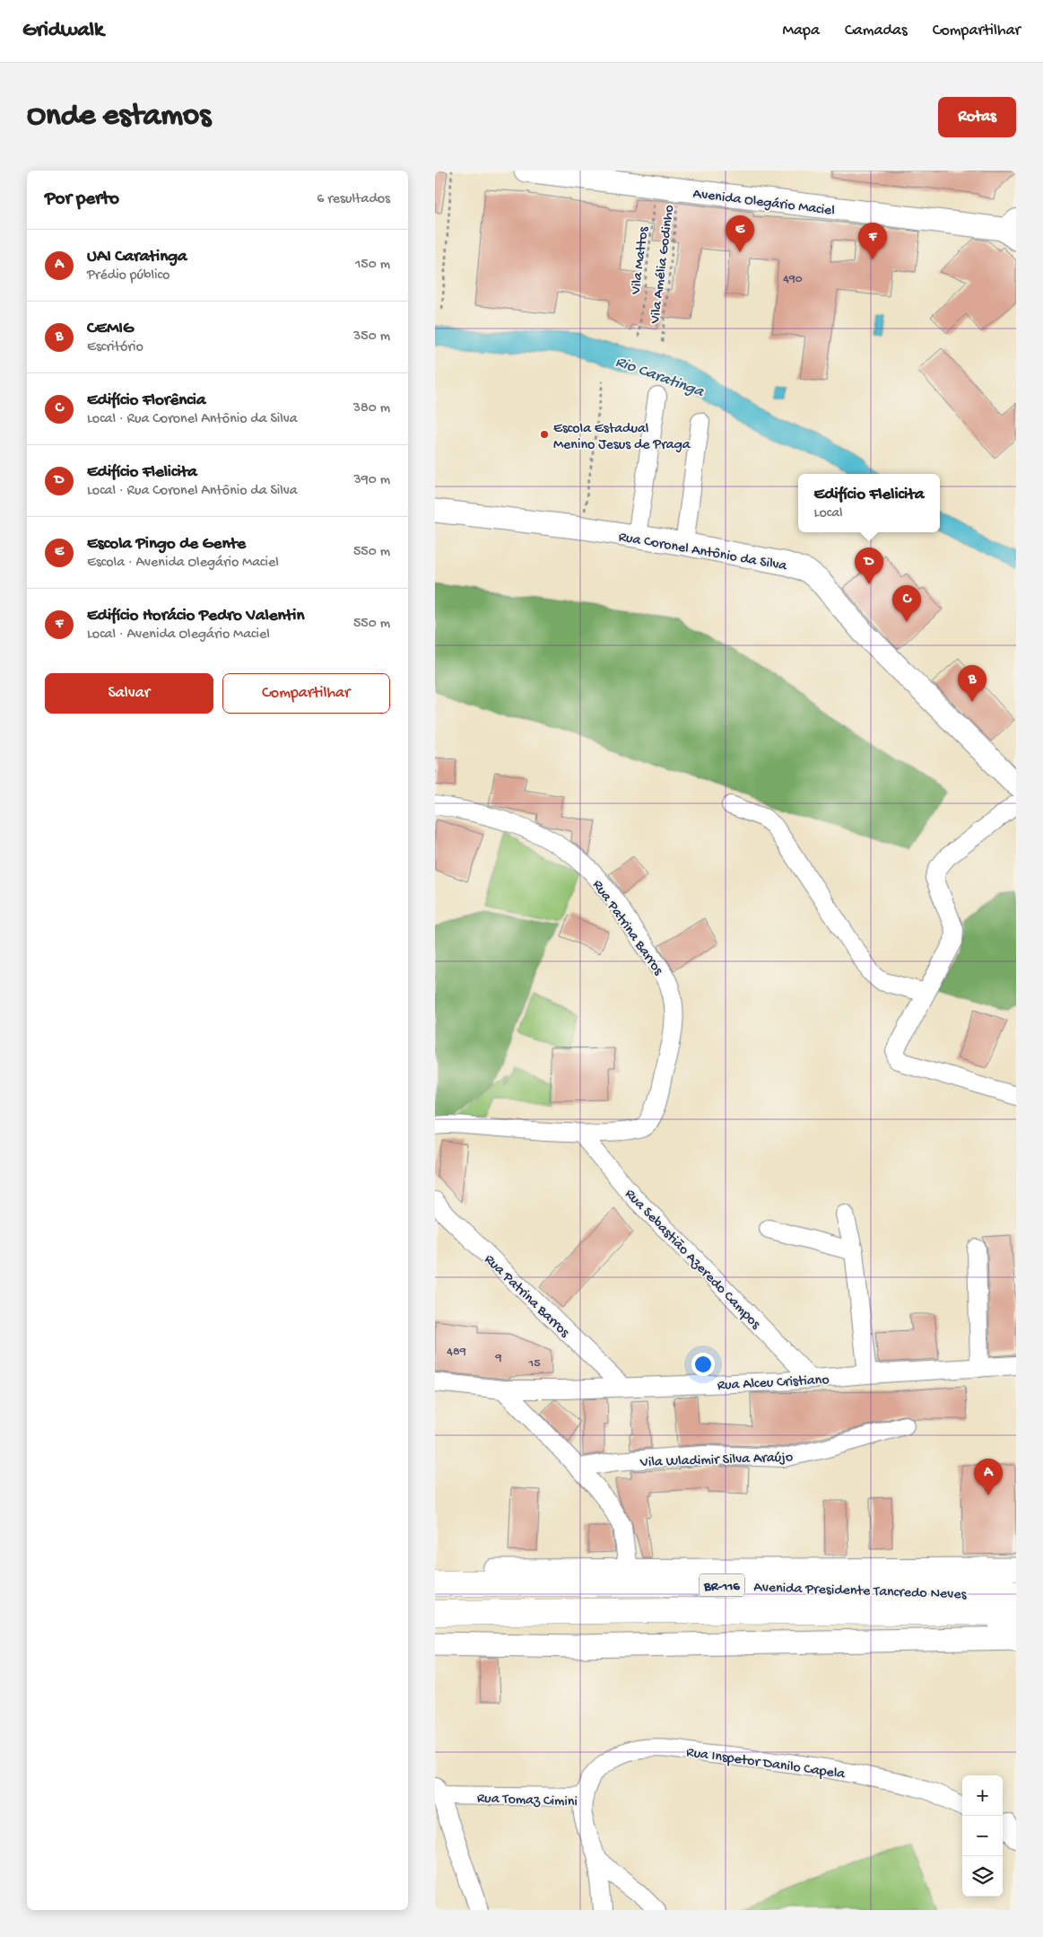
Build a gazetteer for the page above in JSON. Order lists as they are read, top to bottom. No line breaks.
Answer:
{"streets":{"highway":["BR-116","Avenida Presidente Tancredo Neves"],"main road":["Avenida Olegário Maciel","Rua Coronel Antônio da Silva"],"street":["Rua Patrina Barros","Rua Sebastião Azeredo Campos","Rua Alceu Cristiano","Vila Wladimir Silva Araújo","Rua Inspetor Danilo Capela","Rua Tomaz Cimini"],"path":["Vila Mattos","Vila Amélia Godinho"]},"crossings":[["Avenida Olegário Maciel","Vila Mattos"],["Avenida Olegário Maciel","Vila Amélia Godinho"],["Rua Patrina Barros","Rua Sebastião Azeredo Campos"],["Rua Patrina Barros","Rua Alceu Cristiano"],["Rua Sebastião Azeredo Campos","Rua Alceu Cristiano"],["Rua Inspetor Danilo Capela","Rua Tomaz Cimini"]],"water":["Rio Caratinga"],"places":["Escola Estadual Menino Jesus de Praga"],"house_numbers":["490","489","9","15"],"page":{"header":"Gridwalk","nav":["Mapa","Camadas","Compartilhar"],"buttons":["Rotas",["Salvar","Compartilhar"]],"title":"Onde estamos","heading":["Por perto","6 resultados"],"pins":["E","F","D","C","B","A"],"list":[{"mark":"A","name":"UAI Caratinga","note":"Prédio público","value":"150 m"},{"mark":"B","name":"CEMIG","note":"Escritório","value":"350 m"},{"mark":"C","name":"Edifício Florência","note":"Local · Rua Coronel Antônio da Silva","value":"380 m"},{"mark":"D","name":"Edifício Flelicita","note":"Local · Rua Coronel Antônio da Silva","value":"390 m"},{"mark":"E","name":"Escola Pingo de Gente","note":"Escola · Avenida Olegário Maciel","value":"550 m"},{"mark":"F","name":"Edifício Horácio Pedro Valentin","note":"Local · Avenida Olegário Maciel","value":"550 m"}],"popup":["Edifício Flelicita","Local"],"map_buttons":["+","−"]}}
